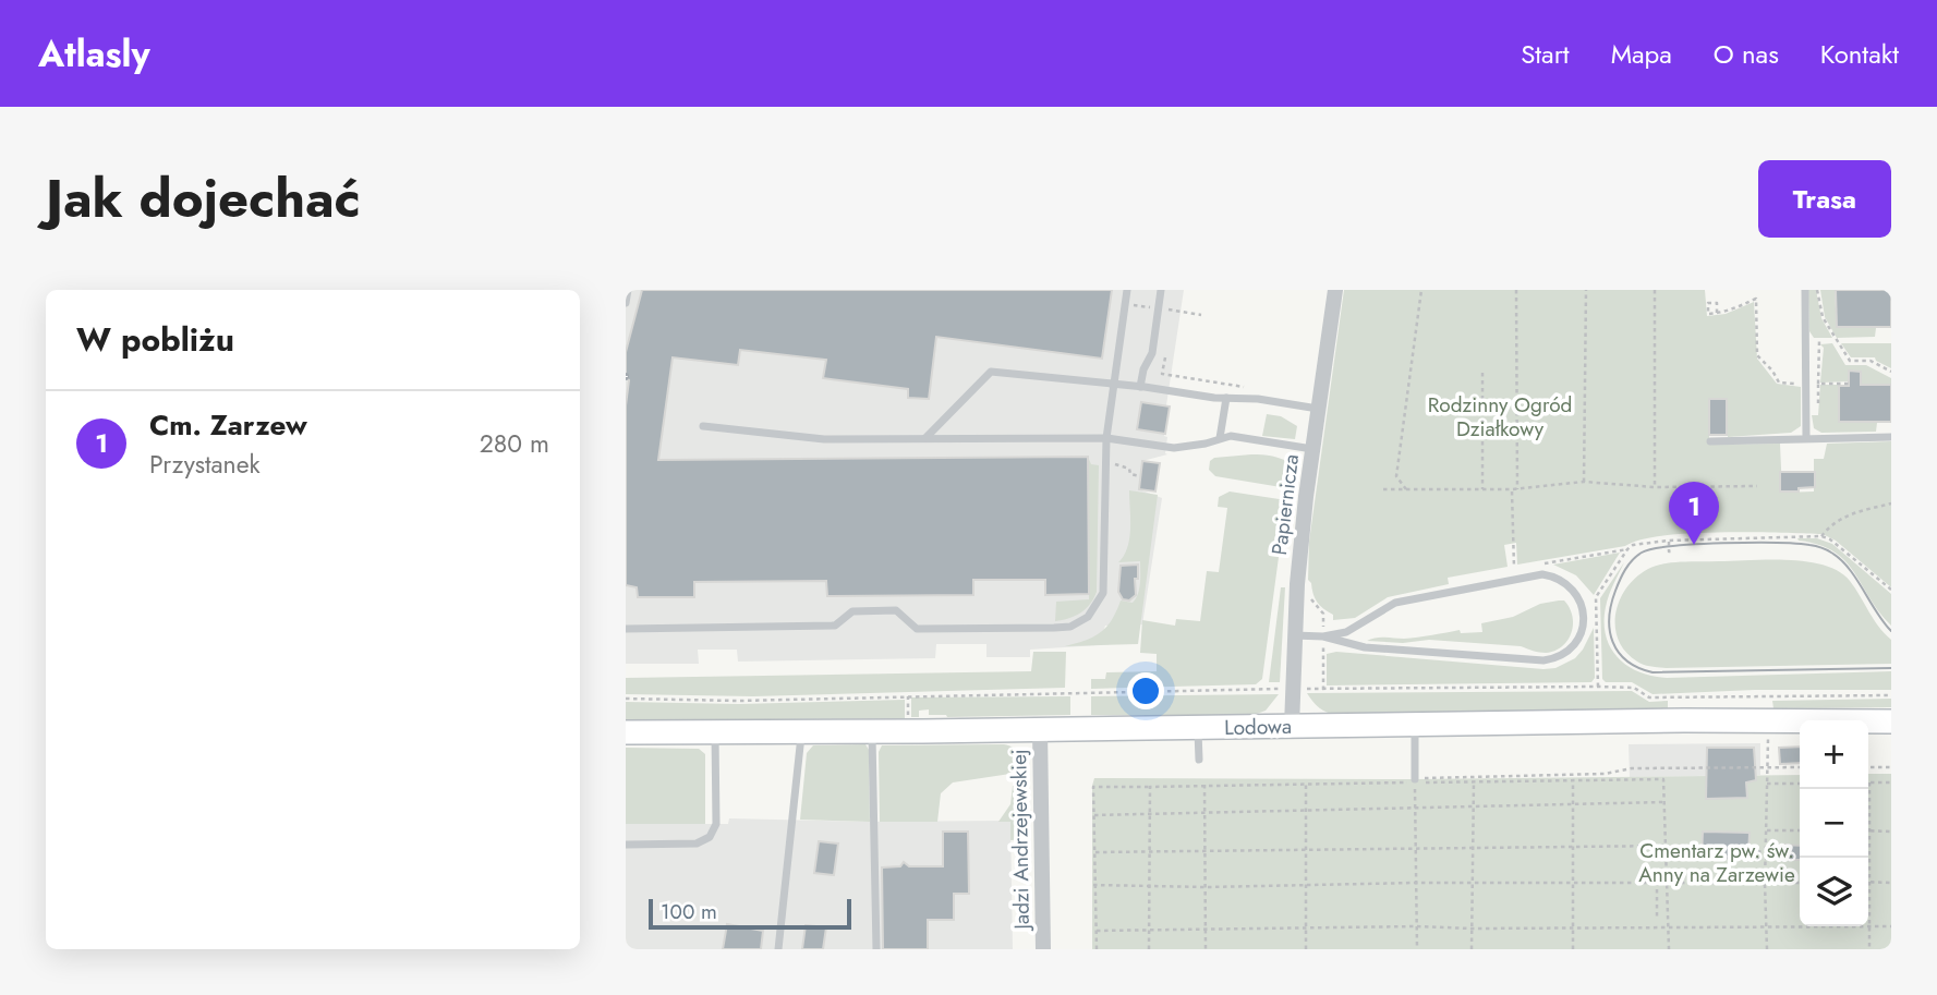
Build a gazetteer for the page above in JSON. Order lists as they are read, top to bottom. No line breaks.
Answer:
{"streets":{"street":["Papiernicza","Lodowa","Jadzi Andrzejewskiej"]},"crossings":[["Papiernicza","Lodowa"],["Lodowa","Jadzi Andrzejewskiej"]],"parks":["Rodzinny Ogród Działkowy","Cmentarz pw. św. Anny na Zarzewie"],"scale_bar":"100 m","page":{"header":"Atlasly","nav":["Start","Mapa","O nas","Kontakt"],"title":"Jak dojechać","buttons":"Trasa","heading":"W pobliżu","list":[{"mark":"1","name":"Cm. Zarzew","note":"Przystanek","value":"280 m"}],"pins":"1","map_buttons":["+","−"],"scale":"100 m"}}
